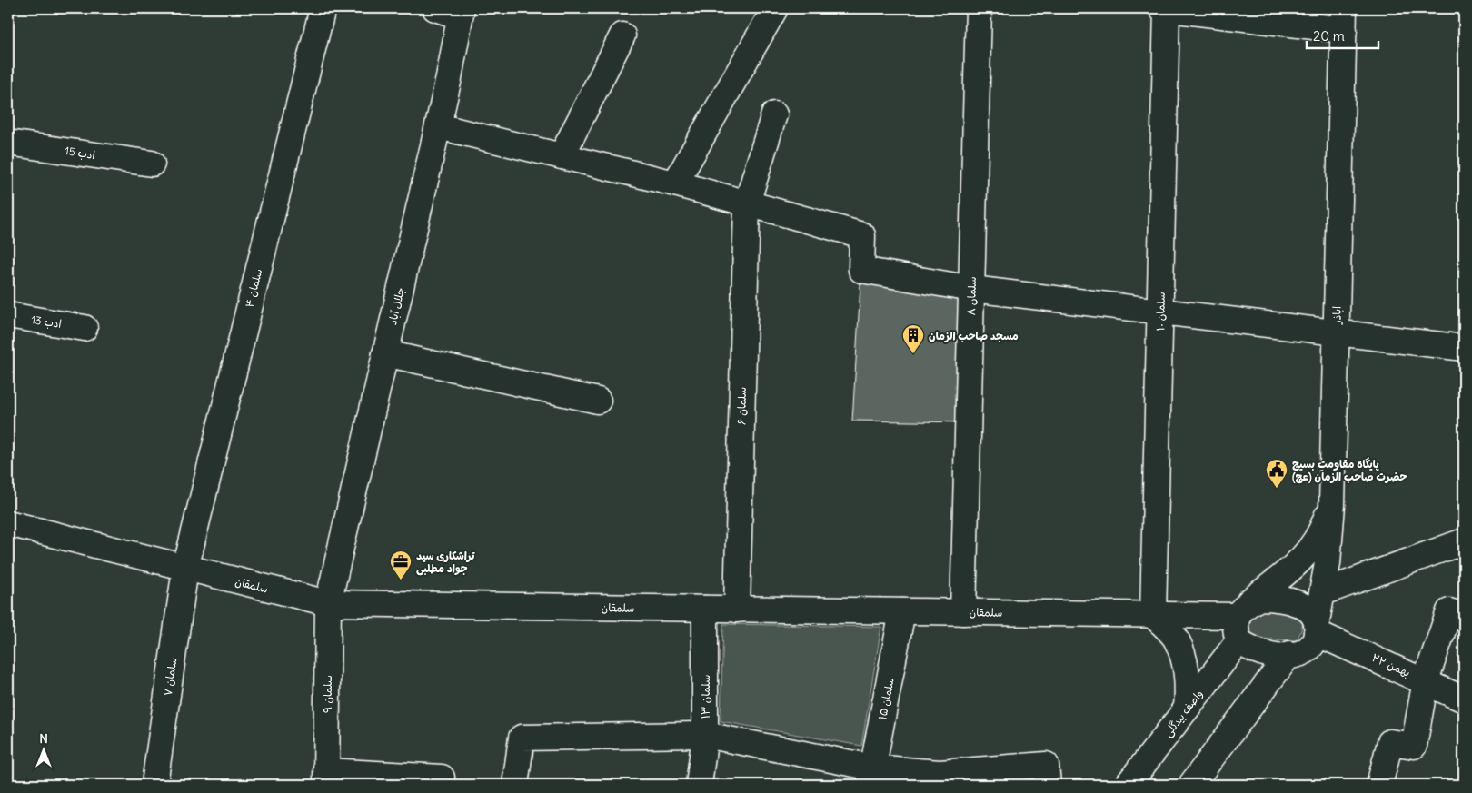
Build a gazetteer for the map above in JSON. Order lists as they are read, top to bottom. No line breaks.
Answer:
{"streets":{"street":["ادب 15","سلمان ۴","سلمان ۸","جلال آباد","سلمان ۱۰","اباذر","ادب 13","سلمان ۶","سلمقان","۲۲ بهمن","سلمان ۷","سلمان ۹","سلمان ۱۳","سلمان ۱۵","واصف بیدگلی"]},"crossings":[["سلمان ۴","سلمقان"],["سلمان ۴","سلمان ۷"],["سلمان ۸","سلمقان"],["جلال آباد","سلمقان"],["جلال آباد","سلمان ۹"],["سلمان ۱۰","سلمقان"],["اباذر","سلمقان"],["اباذر","۲۲ بهمن"],["اباذر","واصف بیدگلی"],["سلمان ۶","سلمقان"],["سلمقان","۲۲ بهمن"],["سلمقان","سلمان ۷"],["سلمقان","سلمان ۹"],["سلمقان","سلمان ۱۳"],["سلمقان","سلمان ۱۵"],["سلمقان","واصف بیدگلی"],["۲۲ بهمن","واصف بیدگلی"]],"places":{"building":["مسجد صاحب الزمان"],"public building":["پایگاه مقاومت بسیج حضرت صاحب الزمان (عج)"],"office":["تراشکاری سید جواد مطلبی"]},"scale_bar":"20 m","north":"top"}
